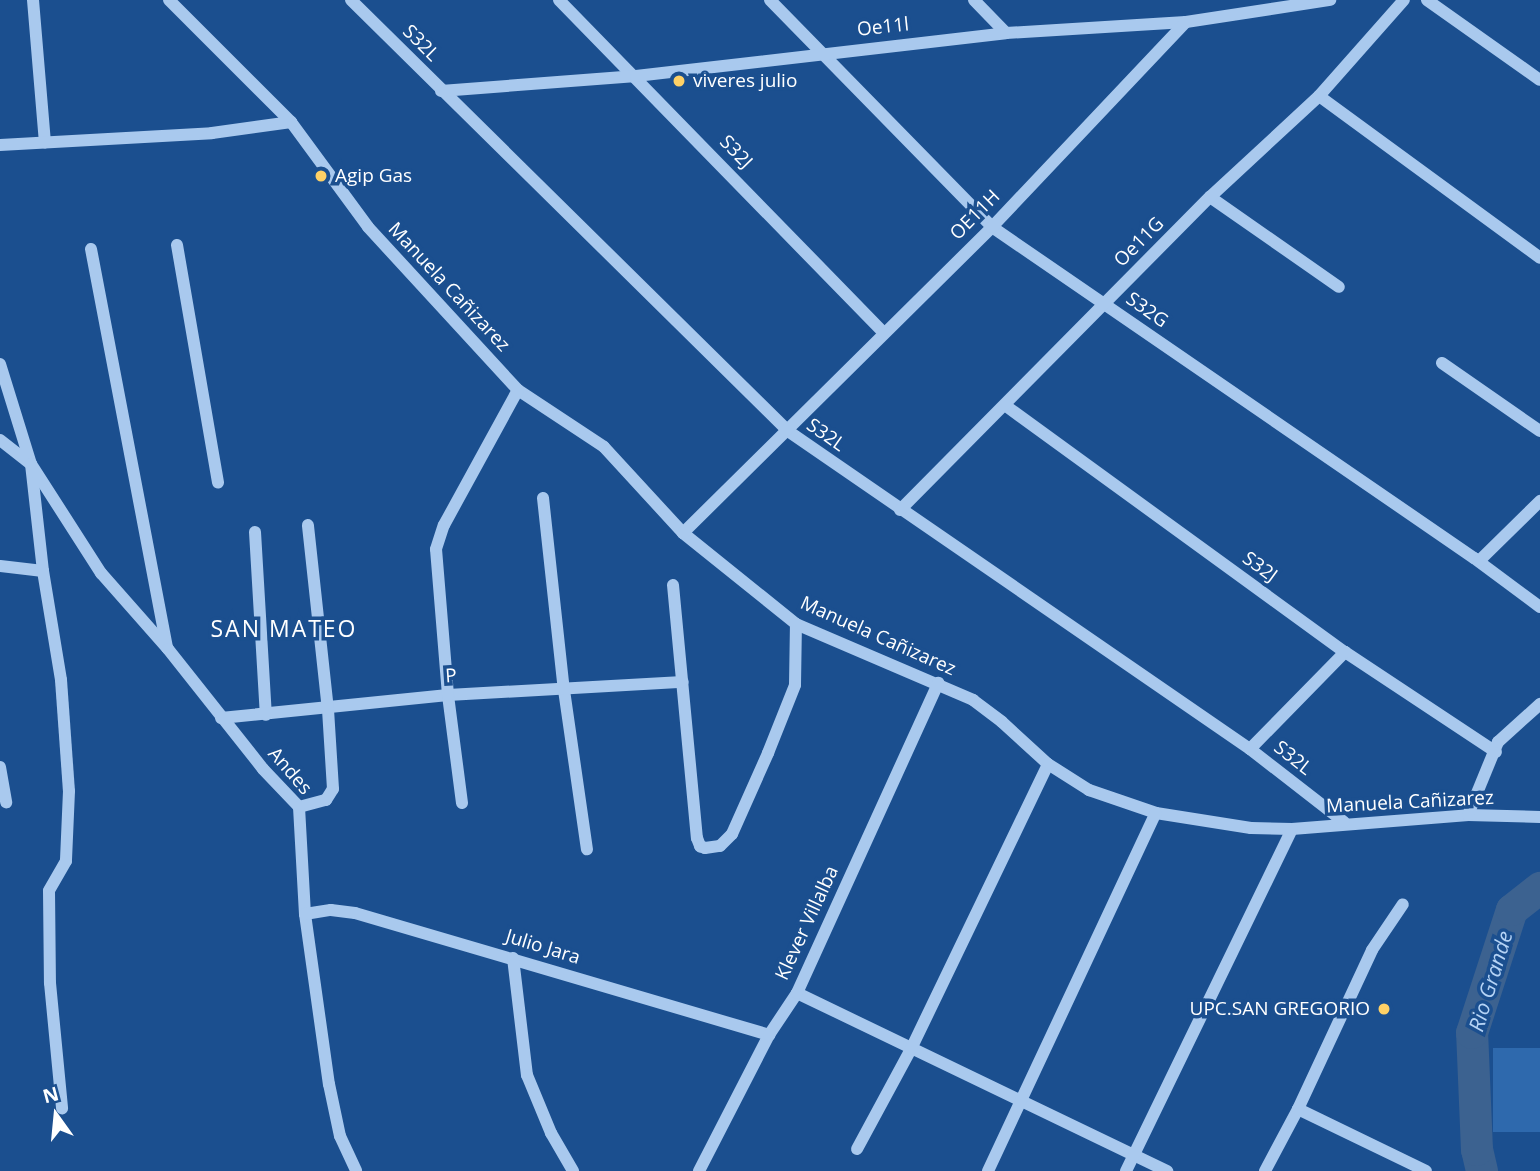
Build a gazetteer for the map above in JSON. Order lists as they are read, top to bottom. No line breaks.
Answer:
{"streets":{"street":["Oe11l","S32L","S32J","OE11H","Oe11G","Manuela Cañizarez","S32G","P","Andes","Klever Villalba","Julio Jara"]},"crossings":[["Oe11l","S32L"],["Oe11l","S32J"],["Oe11l","OE11H"],["Oe11l","S32G"],["S32L","OE11H"],["S32L","Oe11G"],["S32L","Manuela Cañizarez"],["S32J","OE11H"],["S32J","Oe11G"],["OE11H","S32G"],["Oe11G","S32G"],["Manuela Cañizarez","Klever Villalba"],["P","Andes"],["Andes","Julio Jara"],["Klever Villalba","Julio Jara"]],"districts":["SAN MATEO"],"water":["Rio Grande"],"places":["viveres julio","Agip Gas","UPC.SAN GREGORIO"],"north":"top"}
